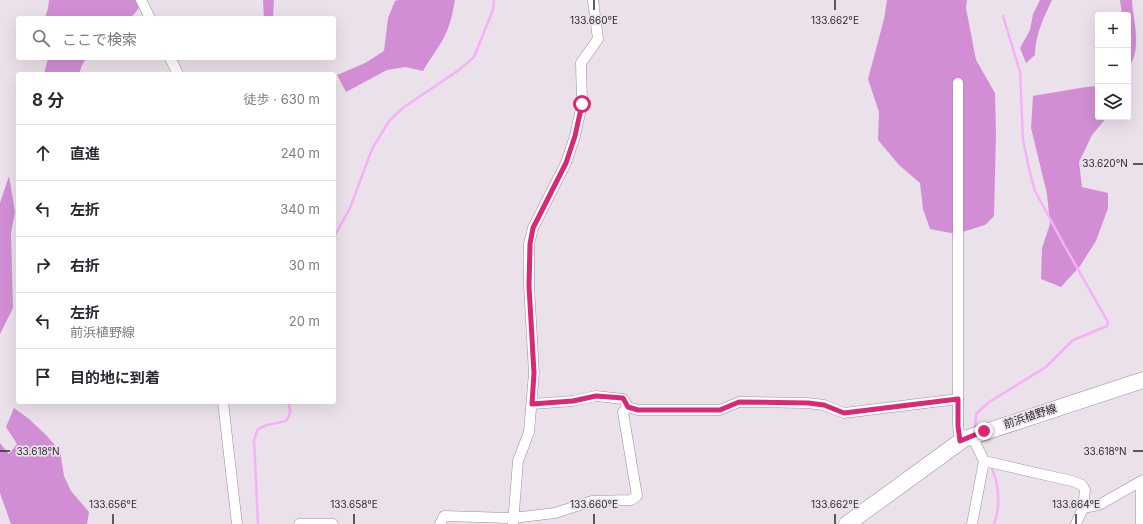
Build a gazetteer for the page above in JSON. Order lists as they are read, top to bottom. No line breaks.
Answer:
{"streets":{"main road":["前浜植野線"]},"page":{"map_buttons":["+","−"],"search":"ここで検索","heading":["8 分","徒歩 · 630 m"],"list":[["直進","240 m"],["左折","340 m"],["右折","30 m"],["左折","前浜植野線","20 m"],"目的地に到着"]},"coordinates":["133.660°E","133.662°E","33.620°N","33.618°N","133.656°E","133.658°E","133.664°E"]}
